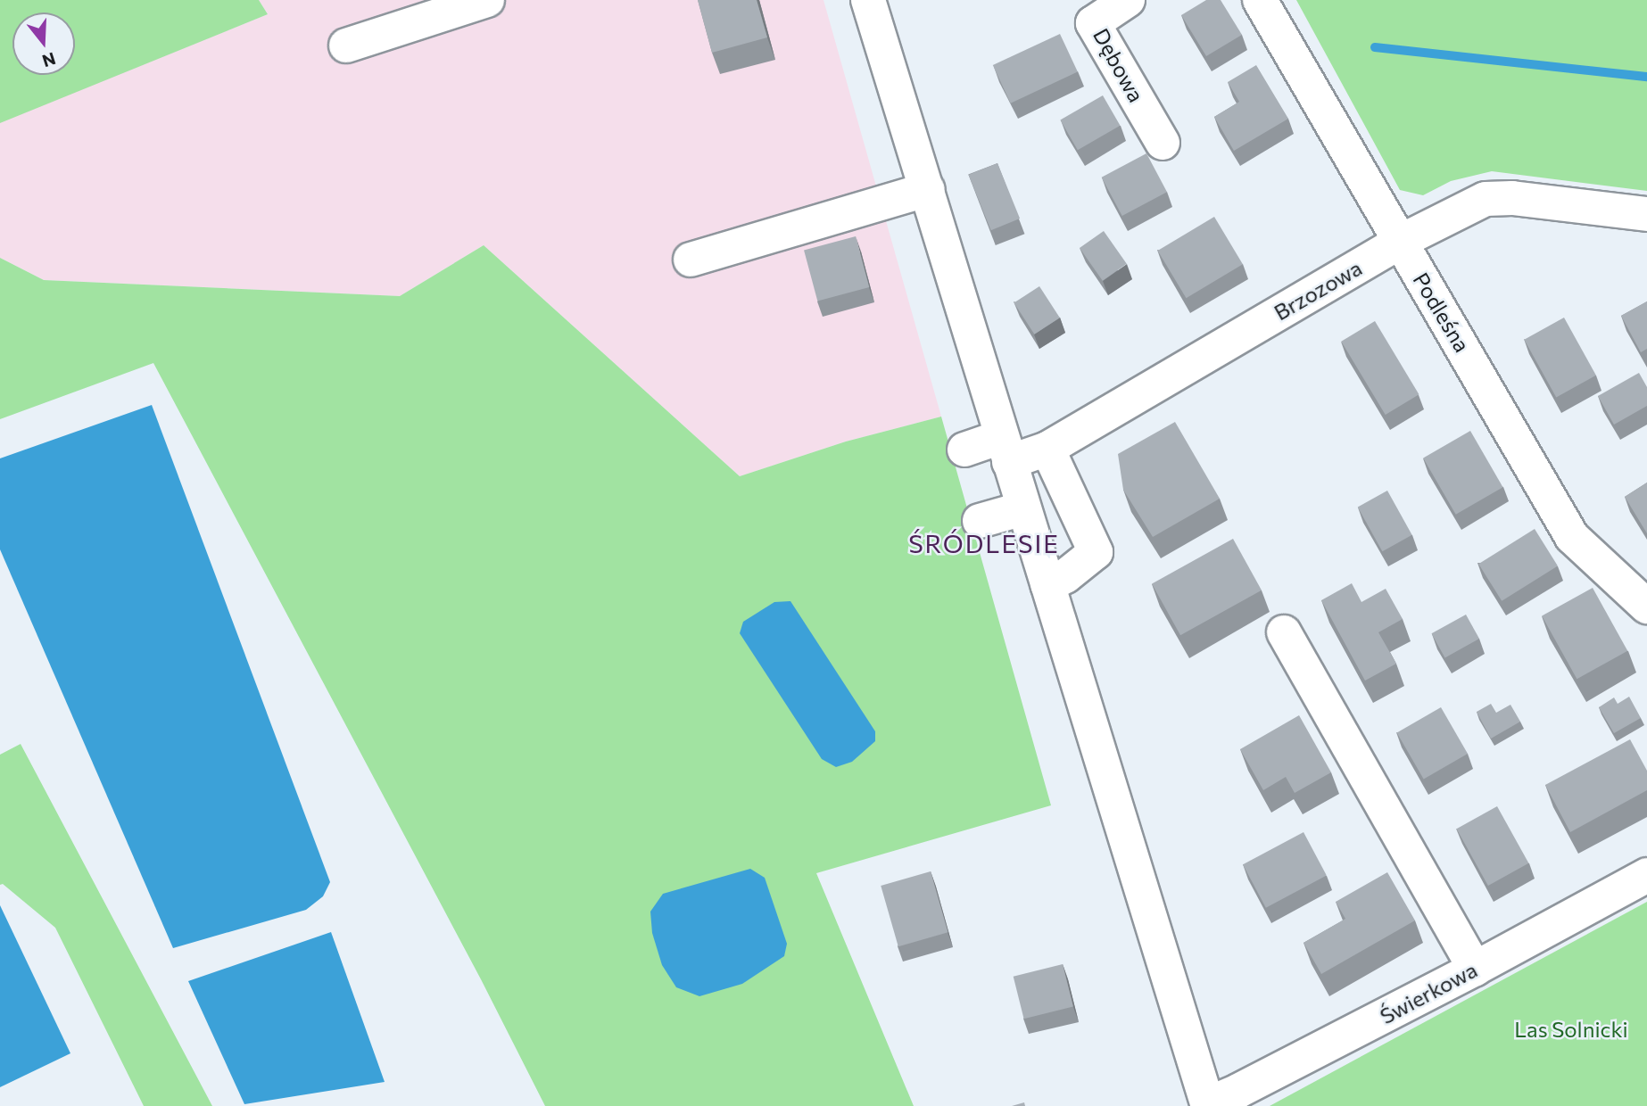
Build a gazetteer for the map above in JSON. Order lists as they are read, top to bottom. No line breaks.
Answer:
{"streets":{"street":["Dębowa","Brzozowa","Podleśna","Świerkowa"]},"crossings":[["Brzozowa","Podleśna"]],"districts":["ŚRÓDLESIE"],"parks":["Las Solnicki"],"north":"bottom"}
